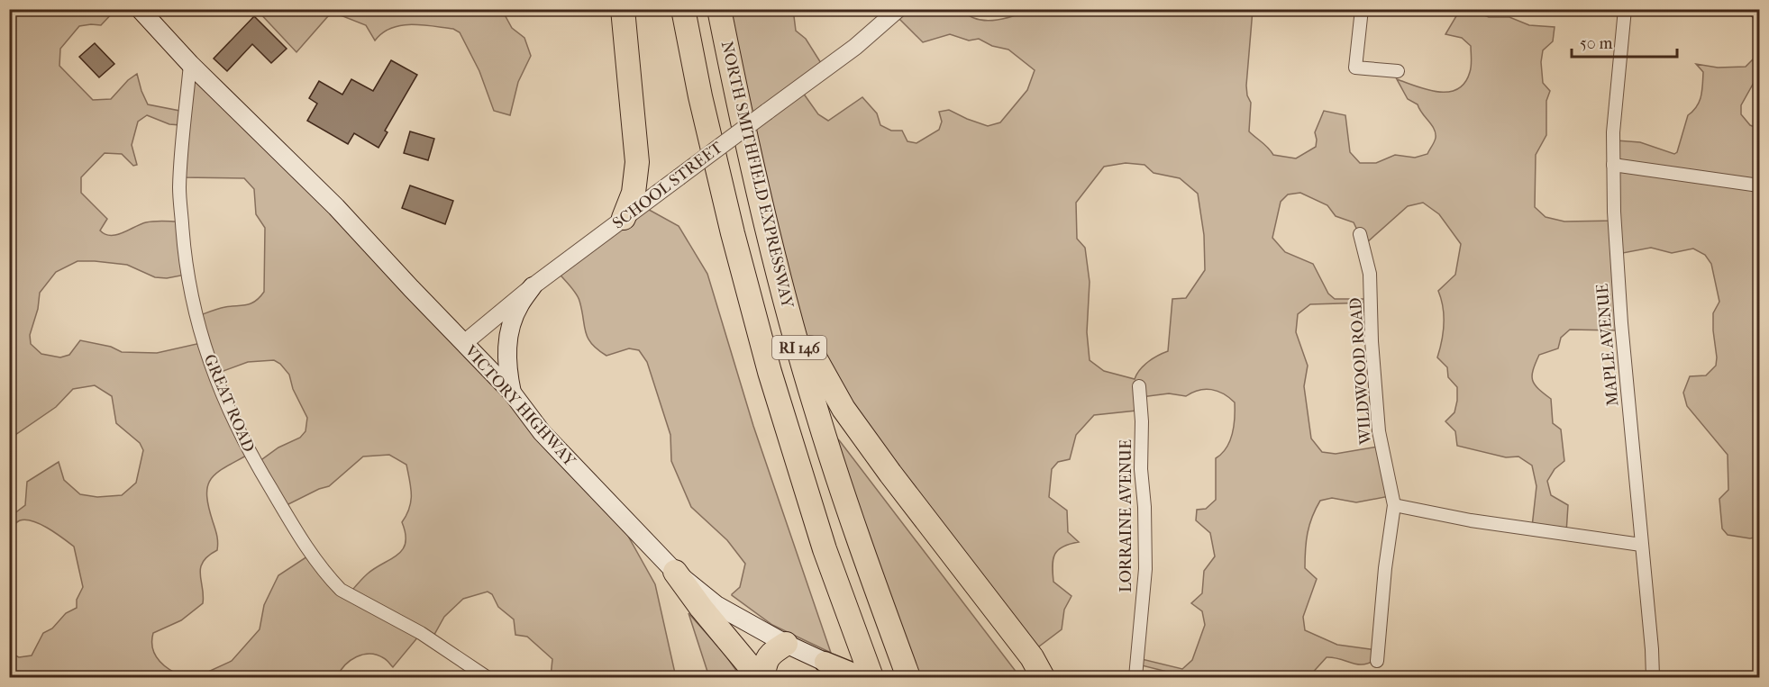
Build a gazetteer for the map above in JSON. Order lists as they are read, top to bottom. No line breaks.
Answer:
{"streets":{"highway":["NORTH SMITHFIELD EXPRESSWAY","RI 146"],"main road":["VICTORY HIGHWAY"],"street":["SCHOOL STREET","MAPLE AVENUE","WILDWOOD ROAD","GREAT ROAD","LORRAINE AVENUE"]},"crossings":[["SCHOOL STREET","VICTORY HIGHWAY"],["GREAT ROAD","VICTORY HIGHWAY"]],"scale_bar":"50 m"}
